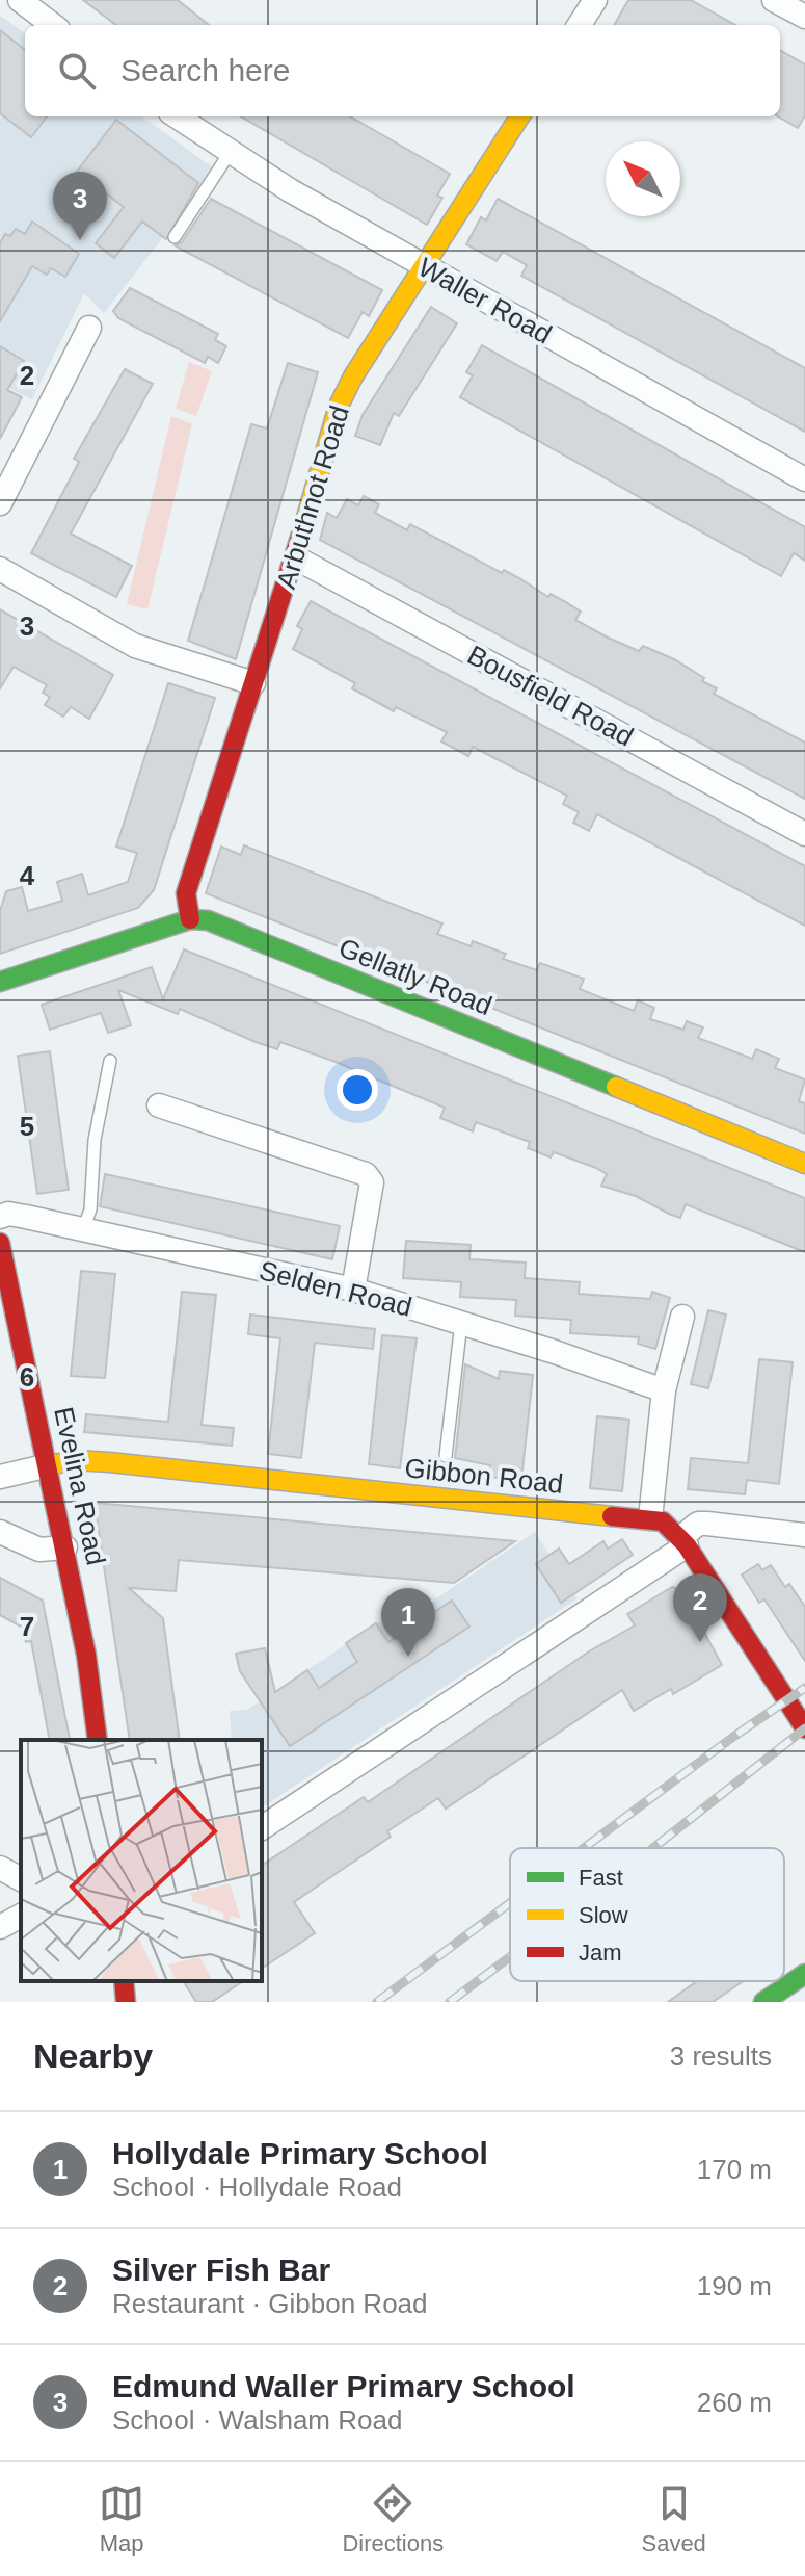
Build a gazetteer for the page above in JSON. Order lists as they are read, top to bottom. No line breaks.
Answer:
{"streets":{"street":["Waller Road","Arbuthnot Road","Bousfield Road","Gellatly Road","Selden Road","Gibbon Road","Evelina Road"]},"crossings":[["Waller Road","Arbuthnot Road"],["Arbuthnot Road","Bousfield Road"],["Arbuthnot Road","Gellatly Road"],["Gibbon Road","Evelina Road"]],"legend":["Fast","Slow","Jam"],"north":"top left","page":{"search":"Search here","pins":["3","2","1"],"heading":["Nearby","3 results"],"list":[{"mark":"1","name":"Hollydale Primary School","note":"School · Hollydale Road","value":"170 m"},{"mark":"2","name":"Silver Fish Bar","note":"Restaurant · Gibbon Road","value":"190 m"},{"mark":"3","name":"Edmund Waller Primary School","note":"School · Walsham Road","value":"260 m"}],"nav":["Map","Directions","Saved"]},"grid":{"rows":["2","3","4","5","6","7"]}}
